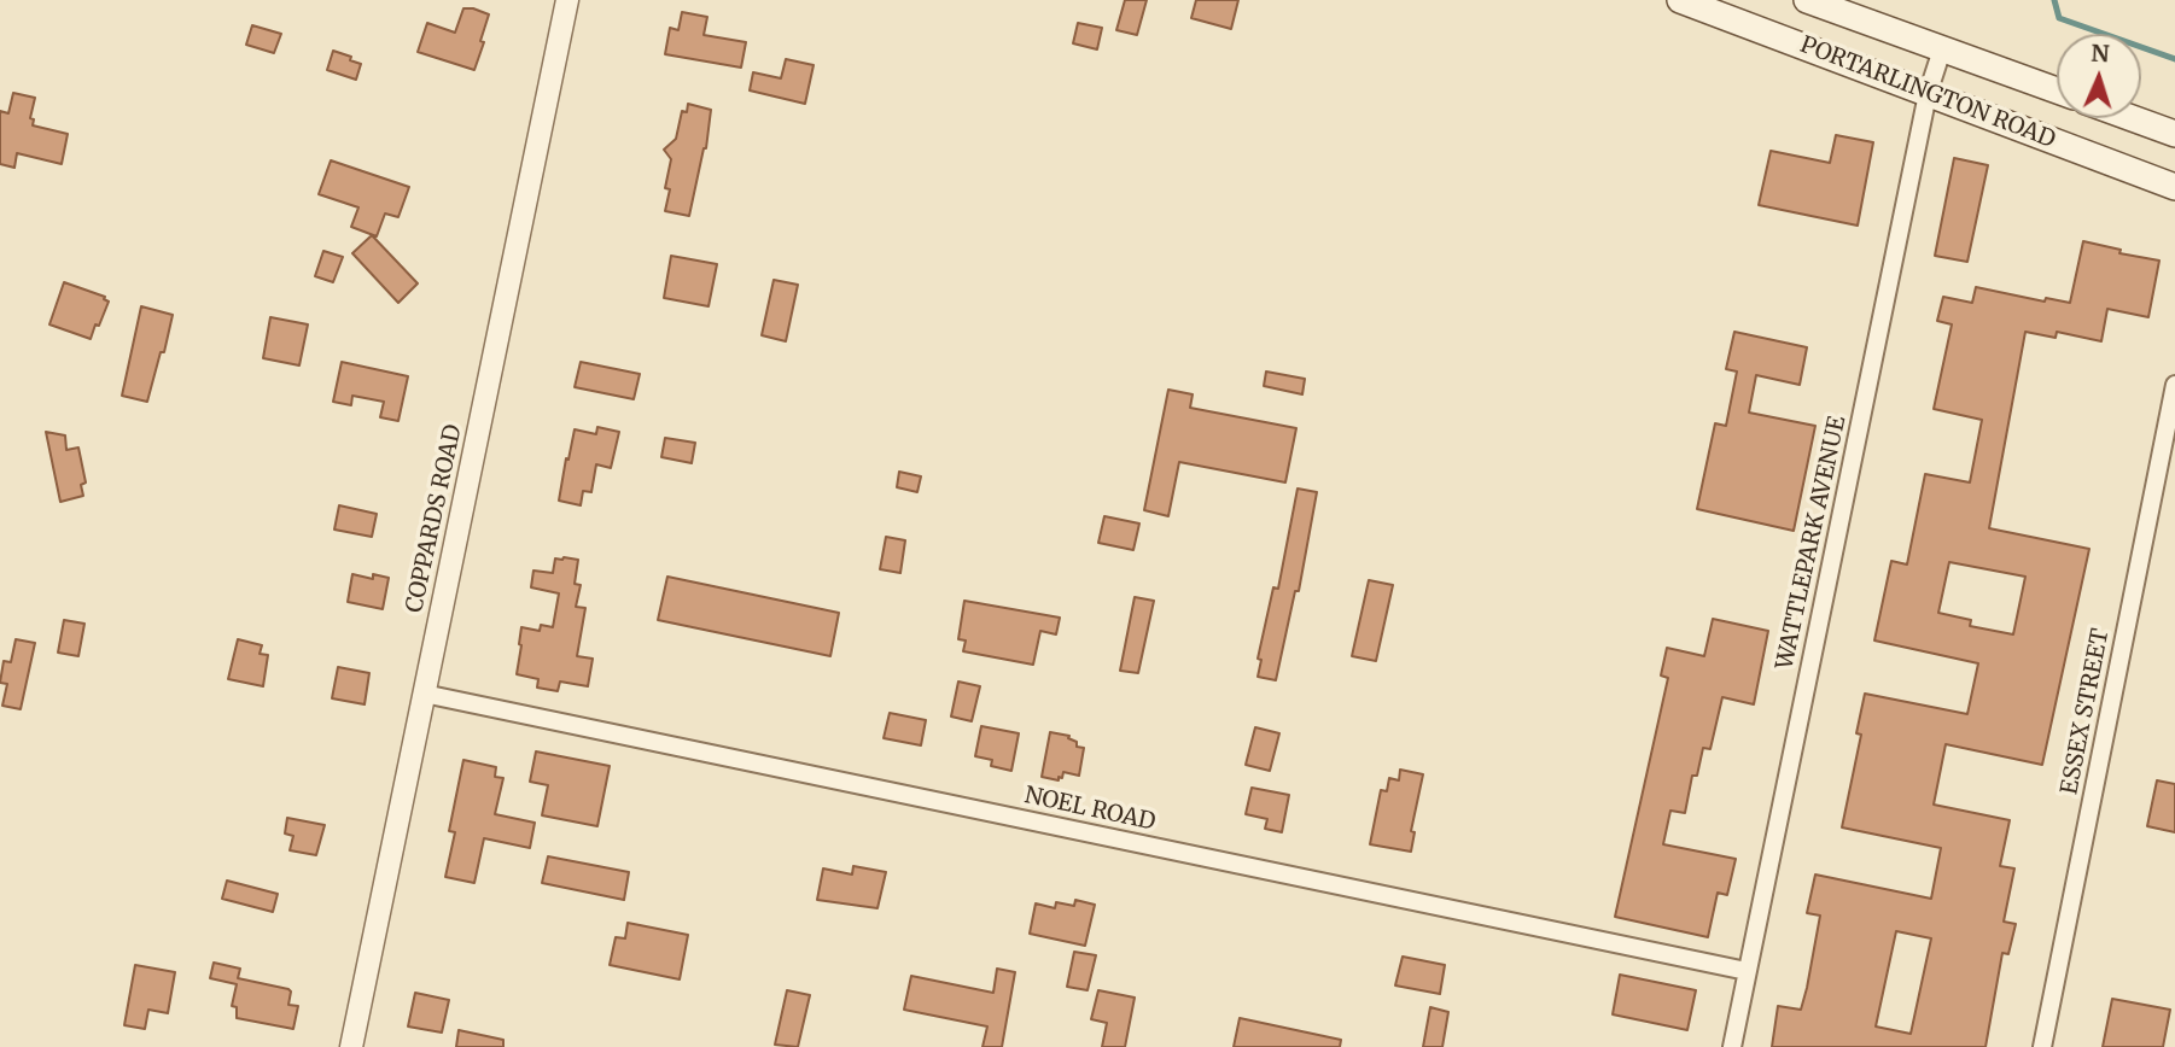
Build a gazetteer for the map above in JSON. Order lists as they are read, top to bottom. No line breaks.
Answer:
{"streets":{"main road":["PORTARLINGTON ROAD"],"street":["COPPARDS ROAD","WATTLEPARK AVENUE","ESSEX STREET","NOEL ROAD"]},"crossings":[["PORTARLINGTON ROAD","WATTLEPARK AVENUE"],["COPPARDS ROAD","NOEL ROAD"],["WATTLEPARK AVENUE","NOEL ROAD"]],"north":"top"}
